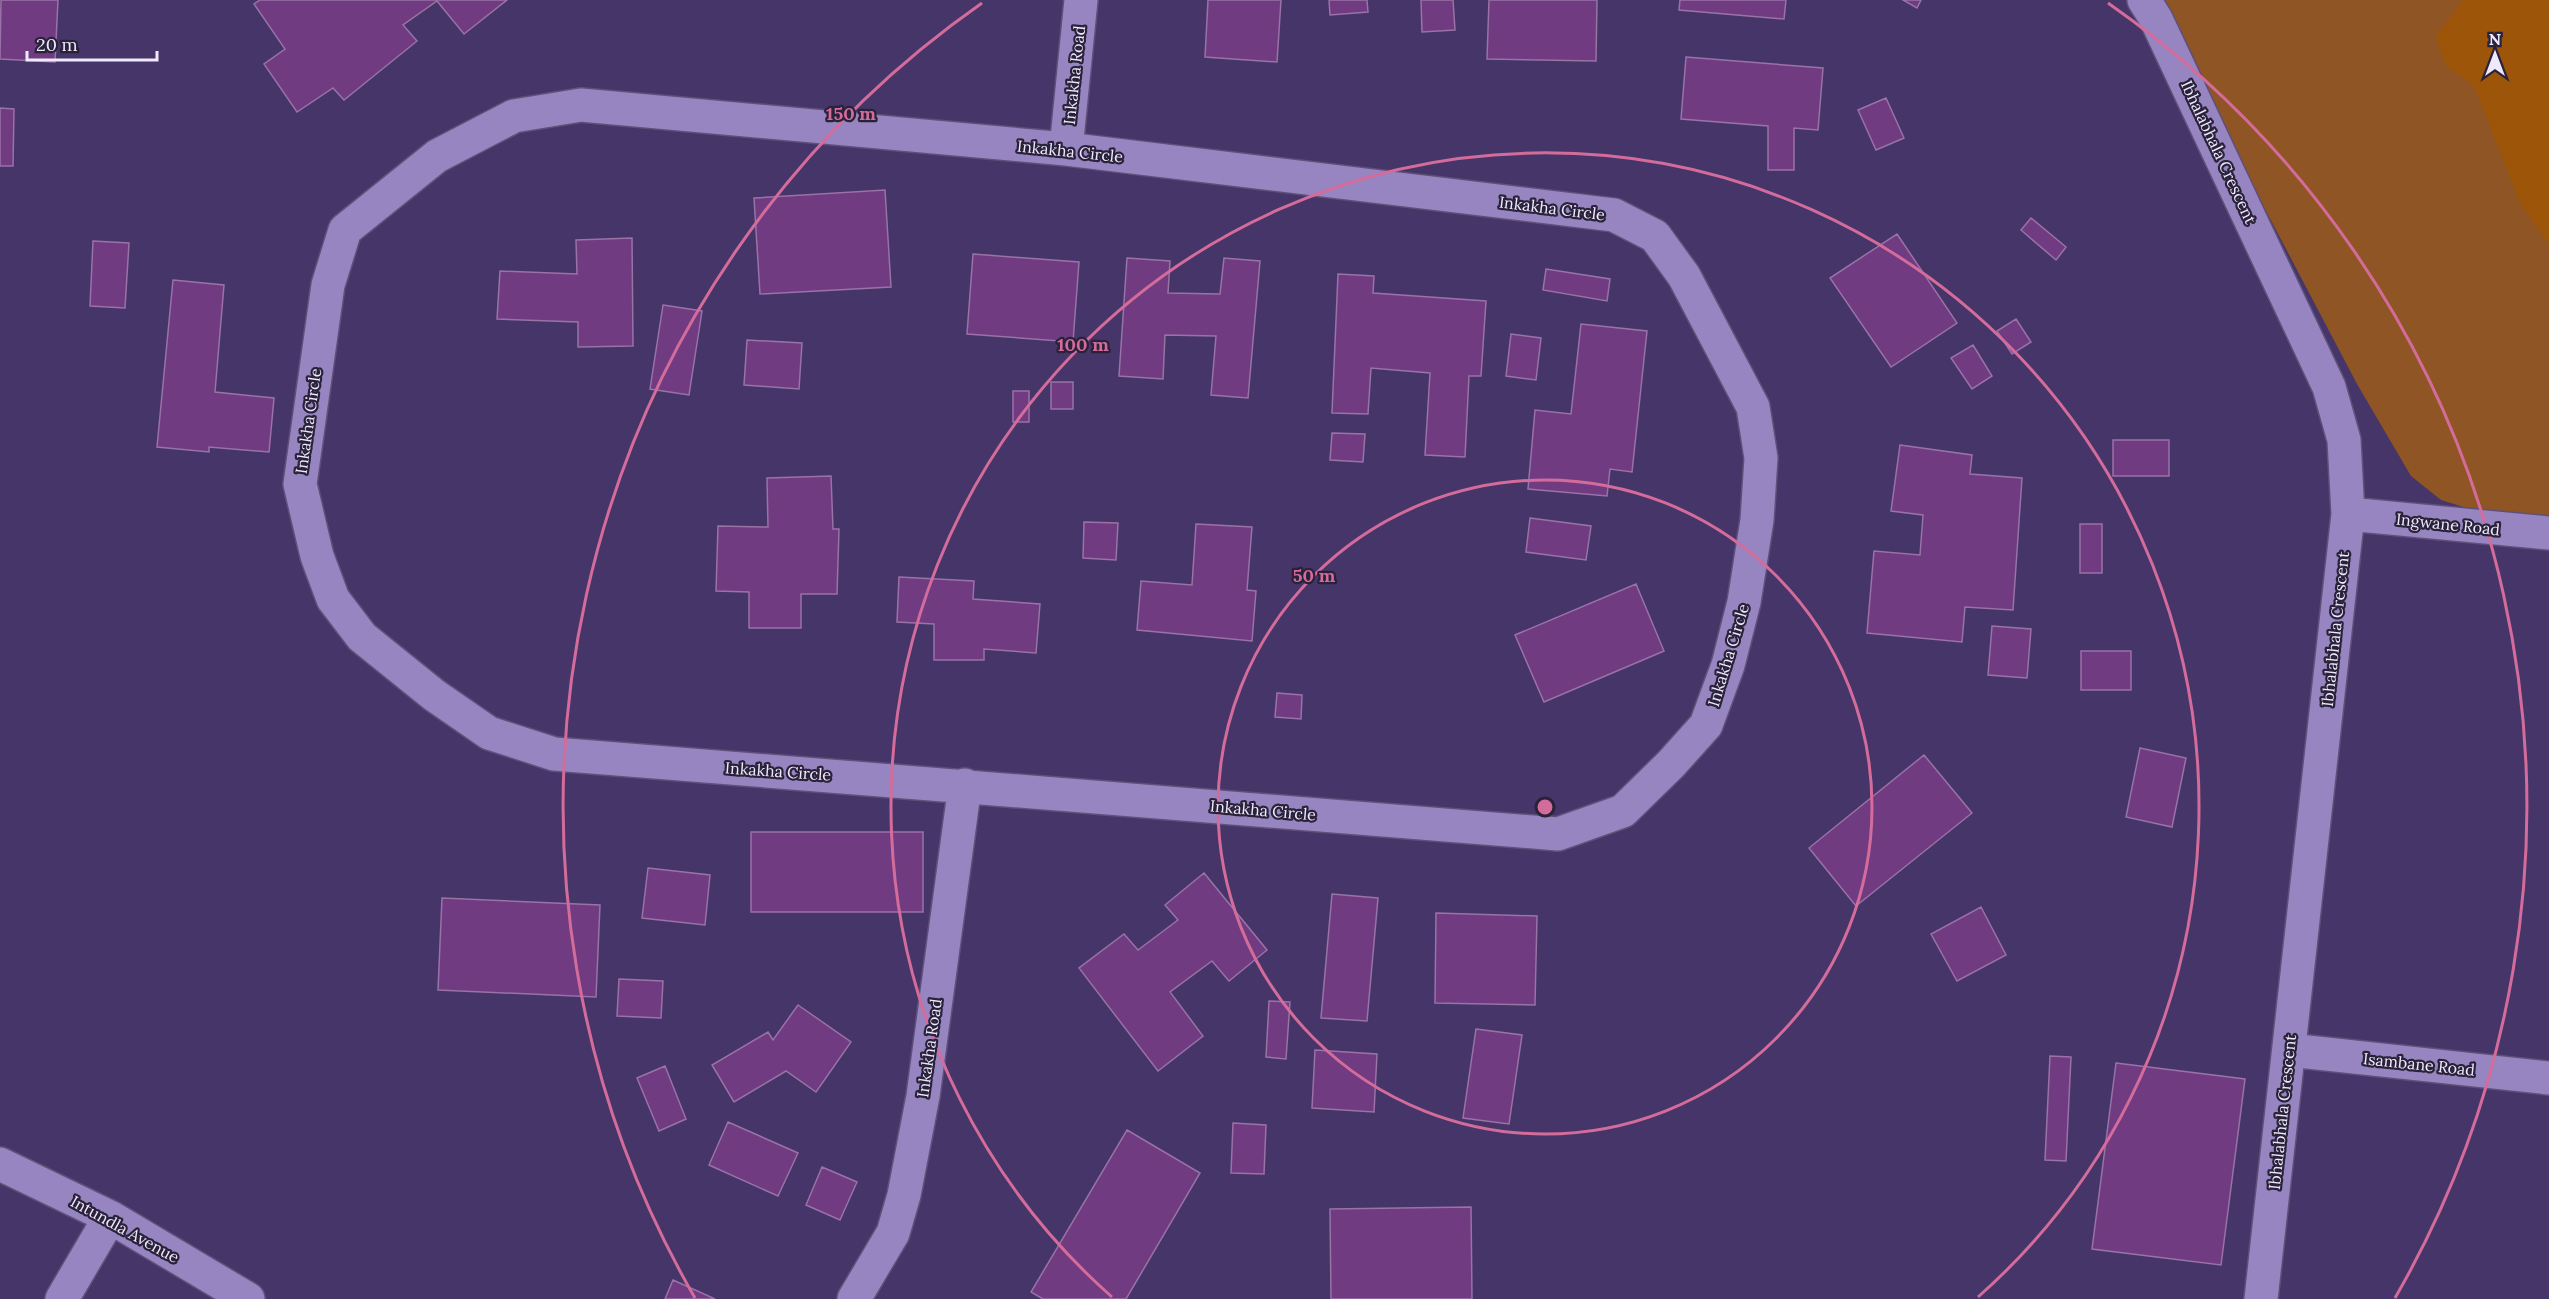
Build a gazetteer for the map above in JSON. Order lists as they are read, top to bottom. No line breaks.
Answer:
{"streets":{"street":["Inkakha Road","Inkakha Circle","Ibhalabhala Crescent","Ingwane Road","Isambane Road","Intundla Avenue"]},"crossings":[["Inkakha Road","Inkakha Circle"],["Ibhalabhala Crescent","Ingwane Road"],["Ibhalabhala Crescent","Isambane Road"]],"scale_bar":"20 m","north":"top","rings":["150 m","100 m","50 m"]}
